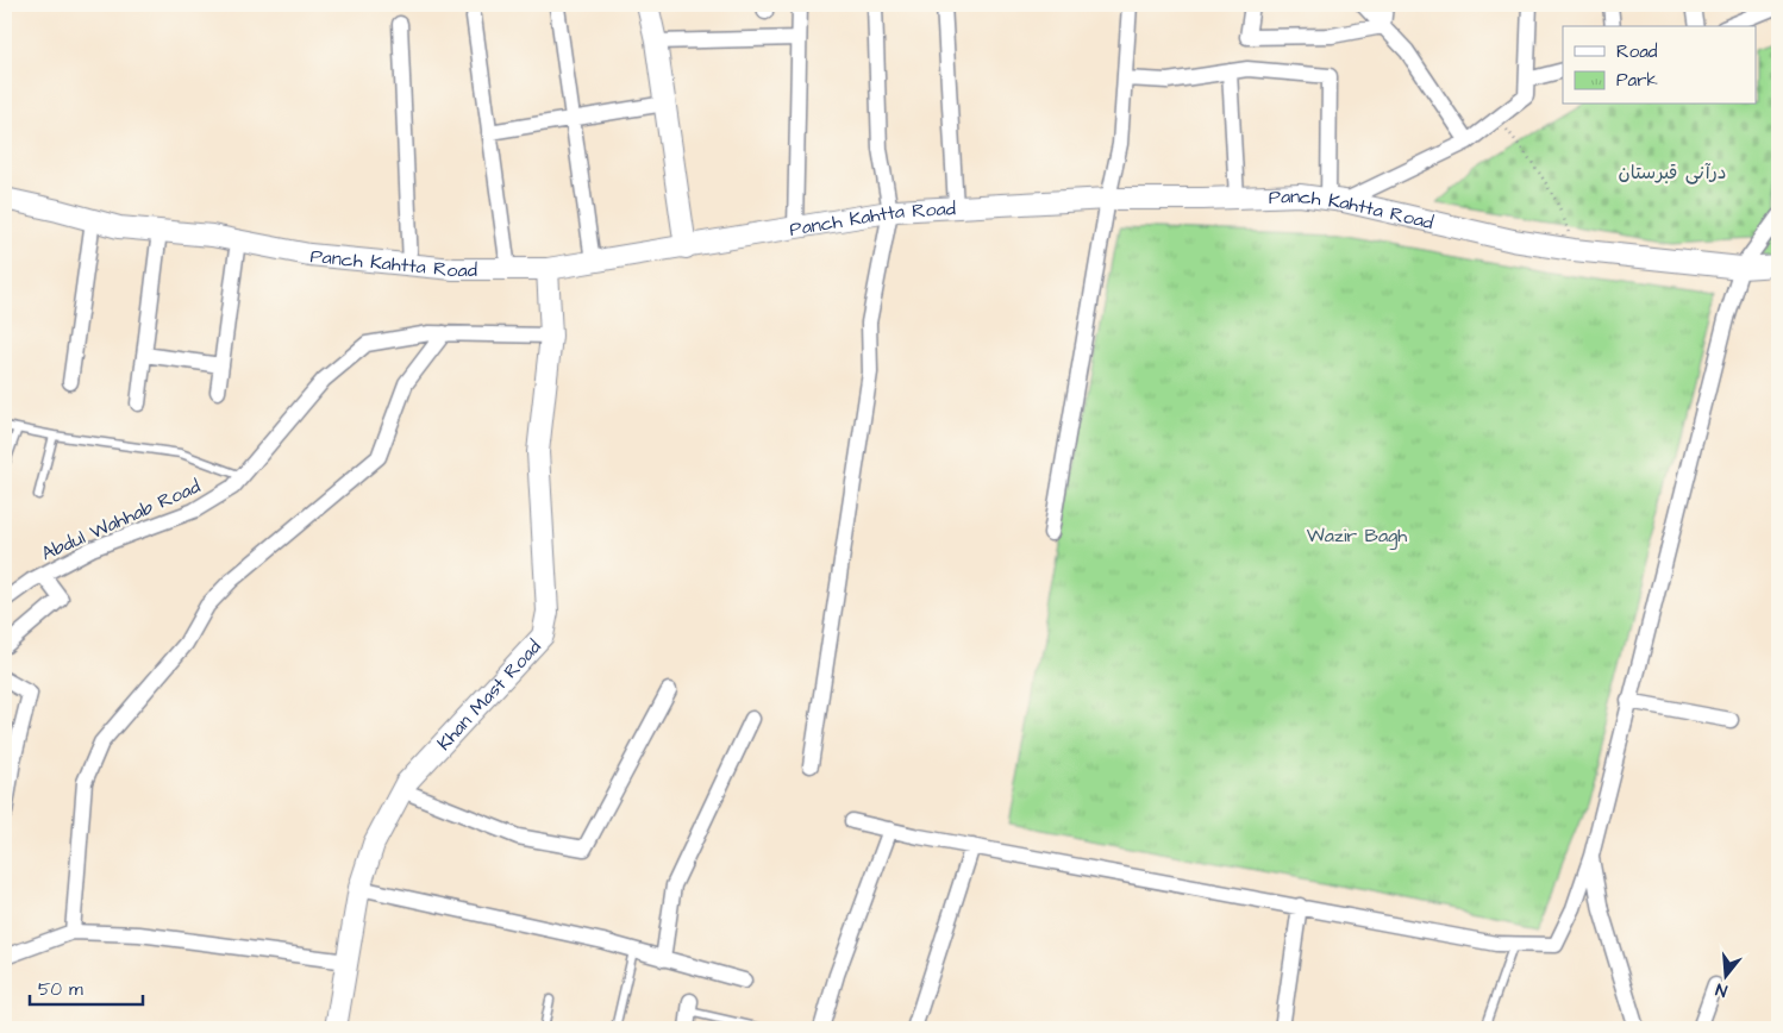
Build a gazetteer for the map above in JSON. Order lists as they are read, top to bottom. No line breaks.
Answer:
{"streets":{"street":["Panch Kahtta Road","Abdul Wahhab Road","Khan Mast Road"]},"crossings":[["Panch Kahtta Road","Khan Mast Road"],["Abdul Wahhab Road","Khan Mast Road"]],"parks":["درآنی قبرستان","Wazir Bagh"],"legend":["Road","Park"],"scale_bar":"50 m","north":"bottom"}
